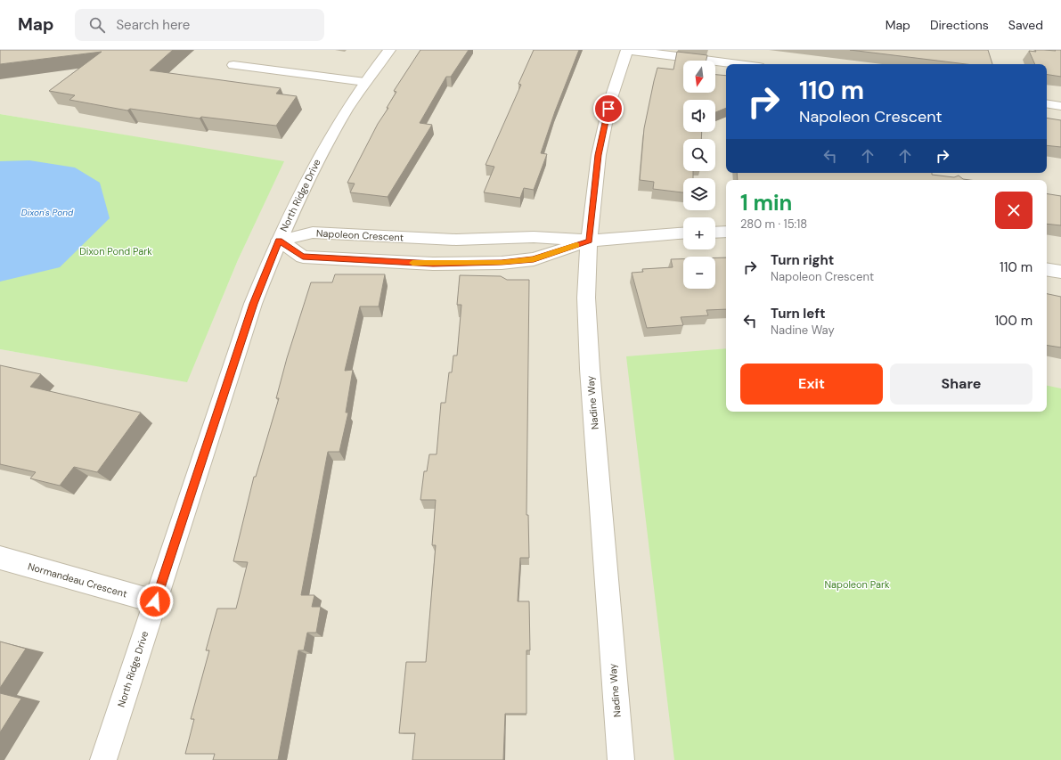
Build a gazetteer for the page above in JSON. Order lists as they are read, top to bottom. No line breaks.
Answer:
{"streets":{"street":["North Ridge Drive","Napoleon Crescent","Nadine Way","Normandeau Crescent"]},"crossings":[["North Ridge Drive","Napoleon Crescent"],["North Ridge Drive","Normandeau Crescent"],["Napoleon Crescent","Nadine Way"]],"water":["Dixon's Pond"],"parks":["Dixon Pond Park","Napoleon Park"],"north":"bottom","page":{"header":"Map","search":"Search here","nav":["Map","Directions","Saved"],"map_buttons":["+","−"],"turn":["110 m","Napoleon Crescent"],"heading":["1 min","280 m · 15:18"],"list":[{"name":"Turn right","note":"Napoleon Crescent","value":"110 m"},{"name":"Turn left","note":"Nadine Way","value":"100 m"}],"buttons":["Exit","Share"]}}
